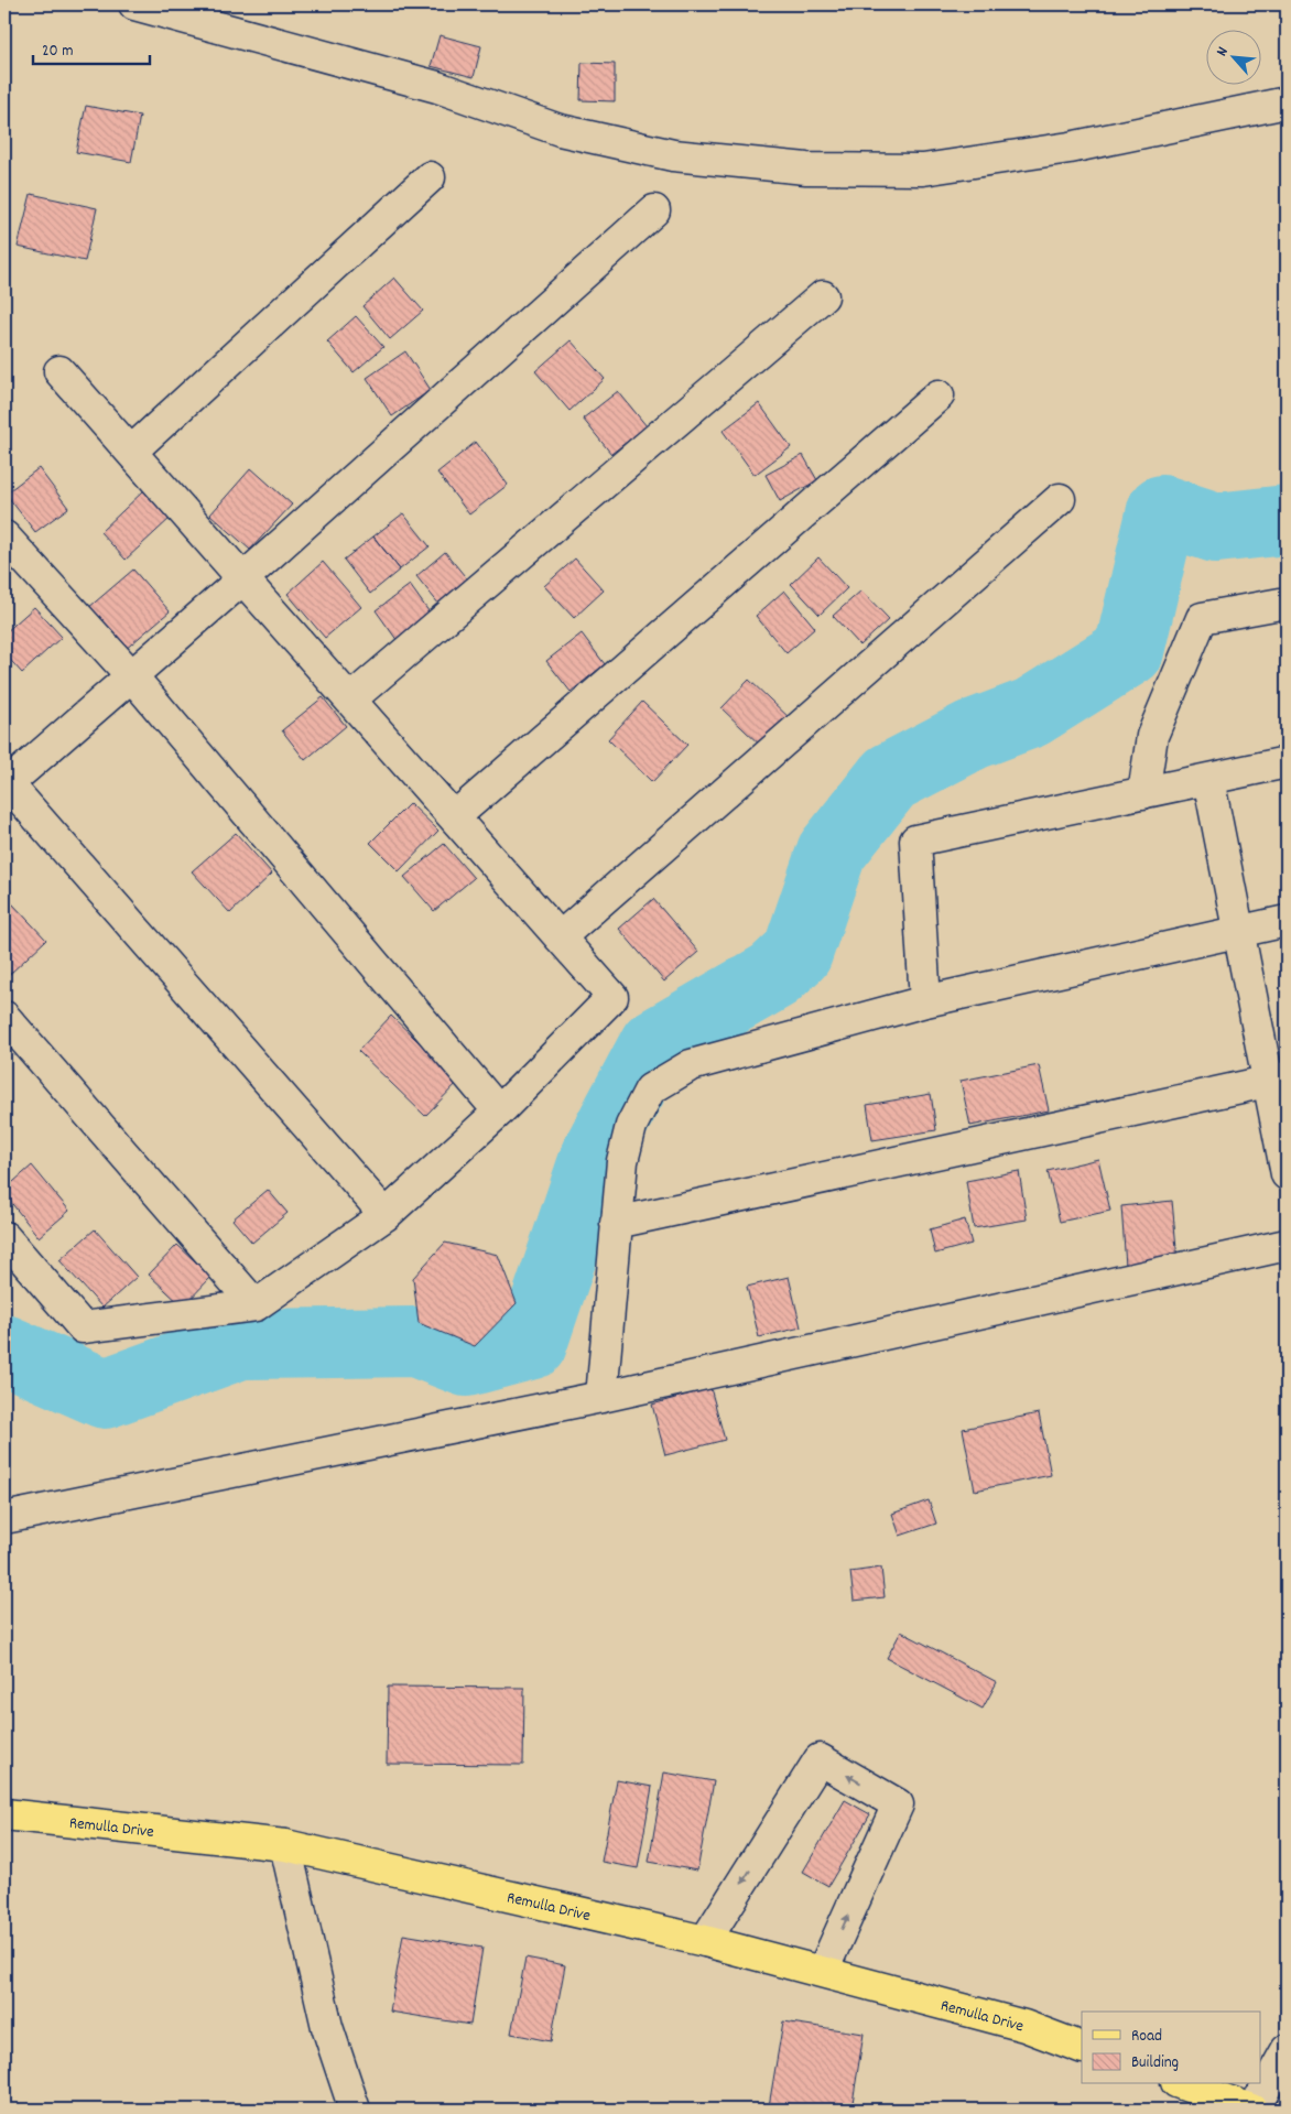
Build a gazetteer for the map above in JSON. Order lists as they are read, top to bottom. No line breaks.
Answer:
{"streets":{"main road":["Remulla Drive"]},"legend":["Road","Building"],"scale_bar":"20 m","north":"top left"}
